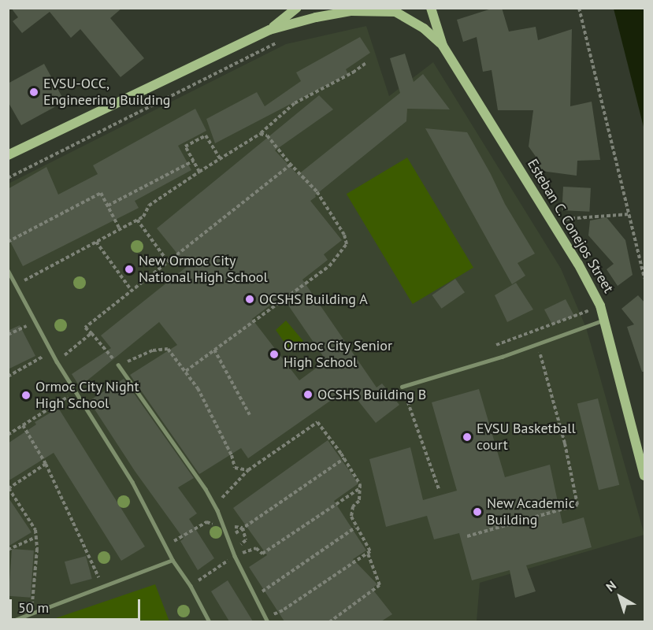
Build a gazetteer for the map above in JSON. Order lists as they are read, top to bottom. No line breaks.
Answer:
{"streets":{"main road":["Esteban C. Conejos Street"]},"places":["EVSU-OCC, Engineering Building","New Ormoc City National High School","OCSHS Building A","Ormoc City Senior High School","OCSHS Building B","Ormoc City Night High School","EVSU Basketball court","New Academic Building"],"scale_bar":"50 m","north":"top left"}
